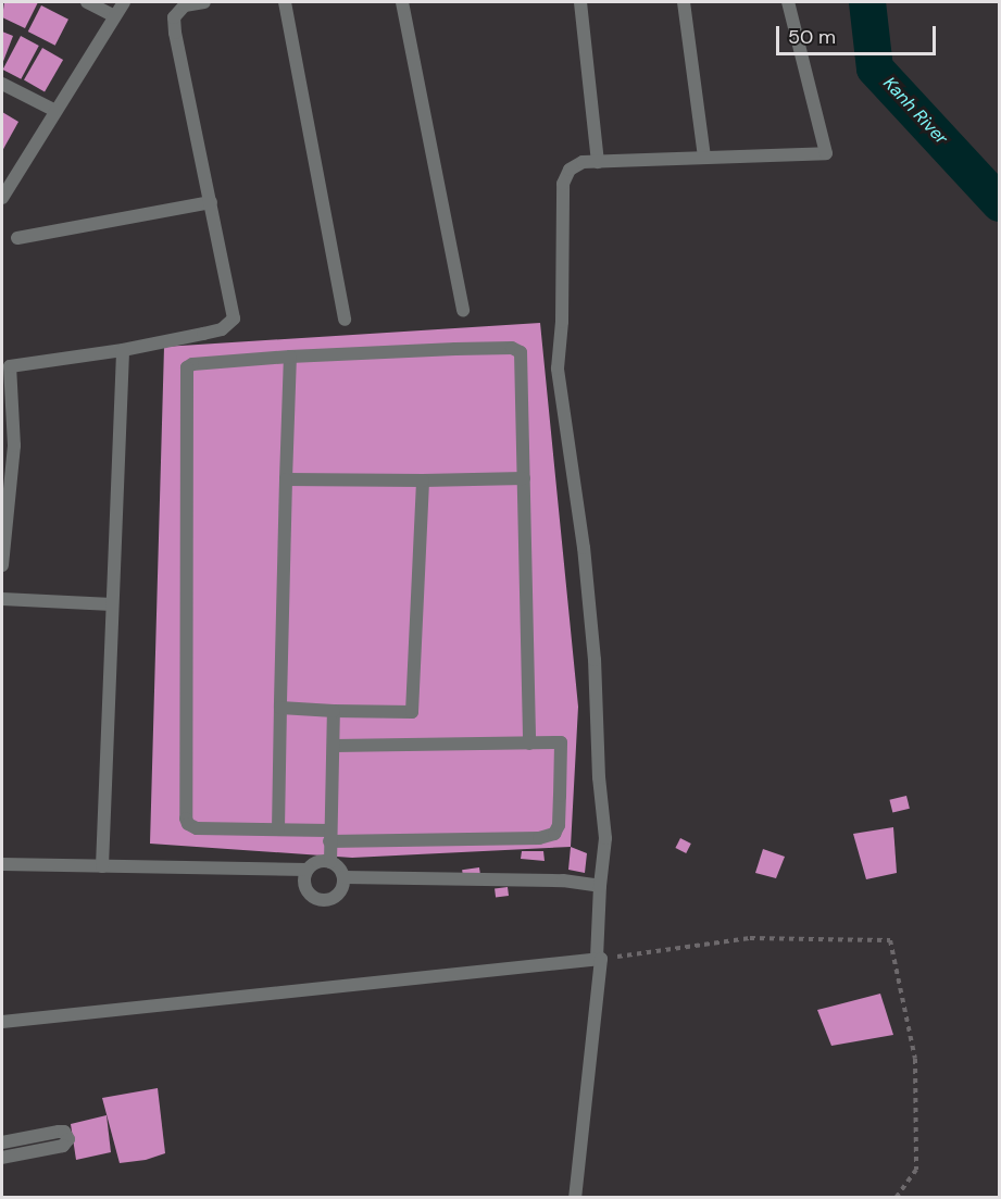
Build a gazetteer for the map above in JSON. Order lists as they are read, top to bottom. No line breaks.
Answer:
{"water":["Kanh River"],"scale_bar":"50 m"}
